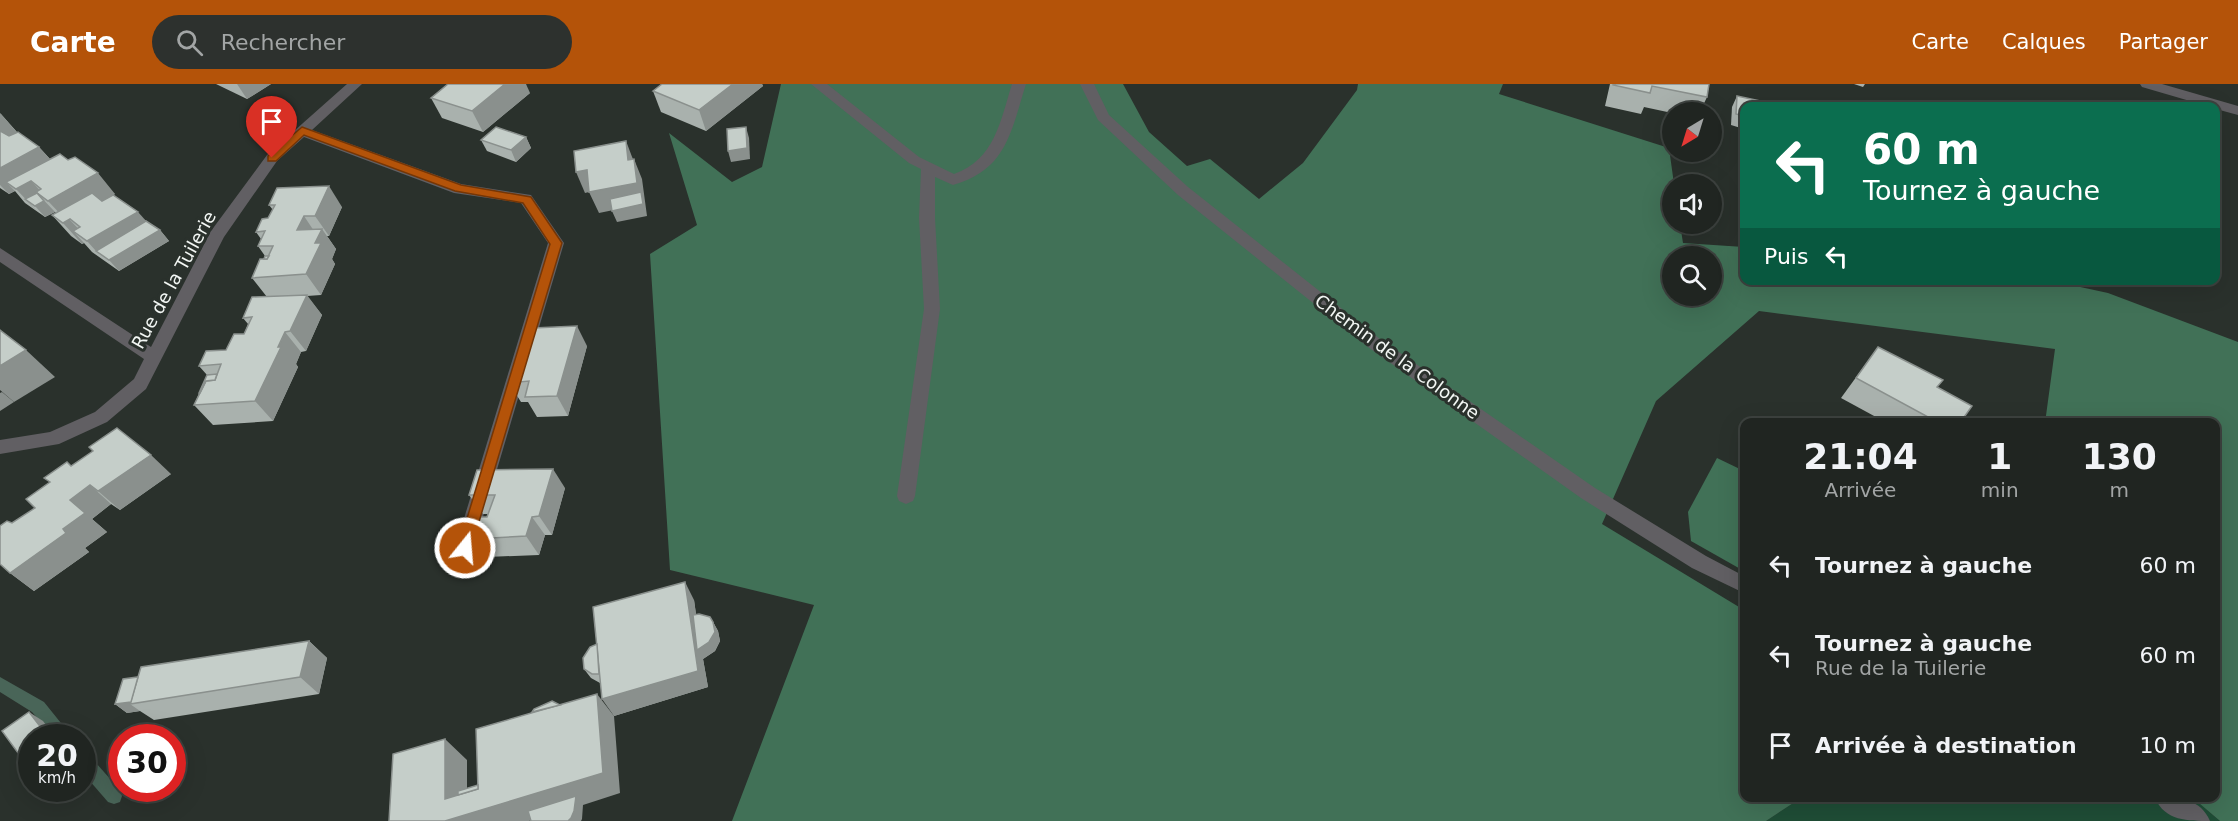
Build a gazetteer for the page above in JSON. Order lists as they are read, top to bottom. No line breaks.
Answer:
{"streets":{"street":["Rue de la Tuilerie","Chemin de la Colonne"]},"north":"bottom left","page":{"header":"Carte","search":"Rechercher","nav":["Carte","Calques","Partager"],"turn":["60 m","Tournez à gauche"],"then":"Puis","eta":["21:04","Arrivée","1","min","130","m"],"list":[{"name":"Tournez à gauche","value":"60 m"},{"name":"Tournez à gauche","note":"Rue de la Tuilerie","value":"60 m"},{"name":"Arrivée à destination","value":"10 m"}],"speed":"20 km/h","limit":"30"}}
